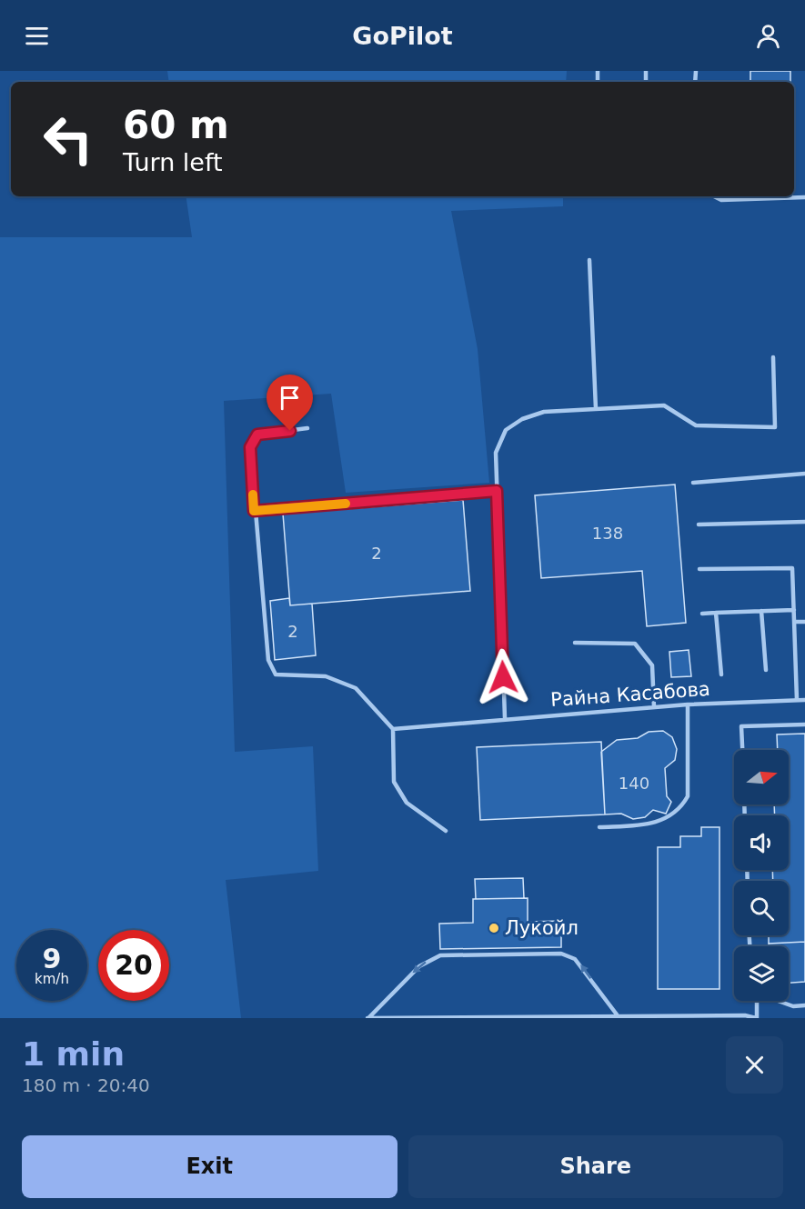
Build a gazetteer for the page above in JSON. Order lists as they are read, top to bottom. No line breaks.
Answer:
{"streets":{"lane":["Райна Касабова"]},"places":["Лукойл"],"house_numbers":["138","2","2","140"],"north":"right","page":{"header":"GoPilot","turn":["60 m","Turn left"],"speed":"9 km/h","limit":"20","heading":["1 min","180 m · 20:40"],"buttons":["Exit","Share"]}}
